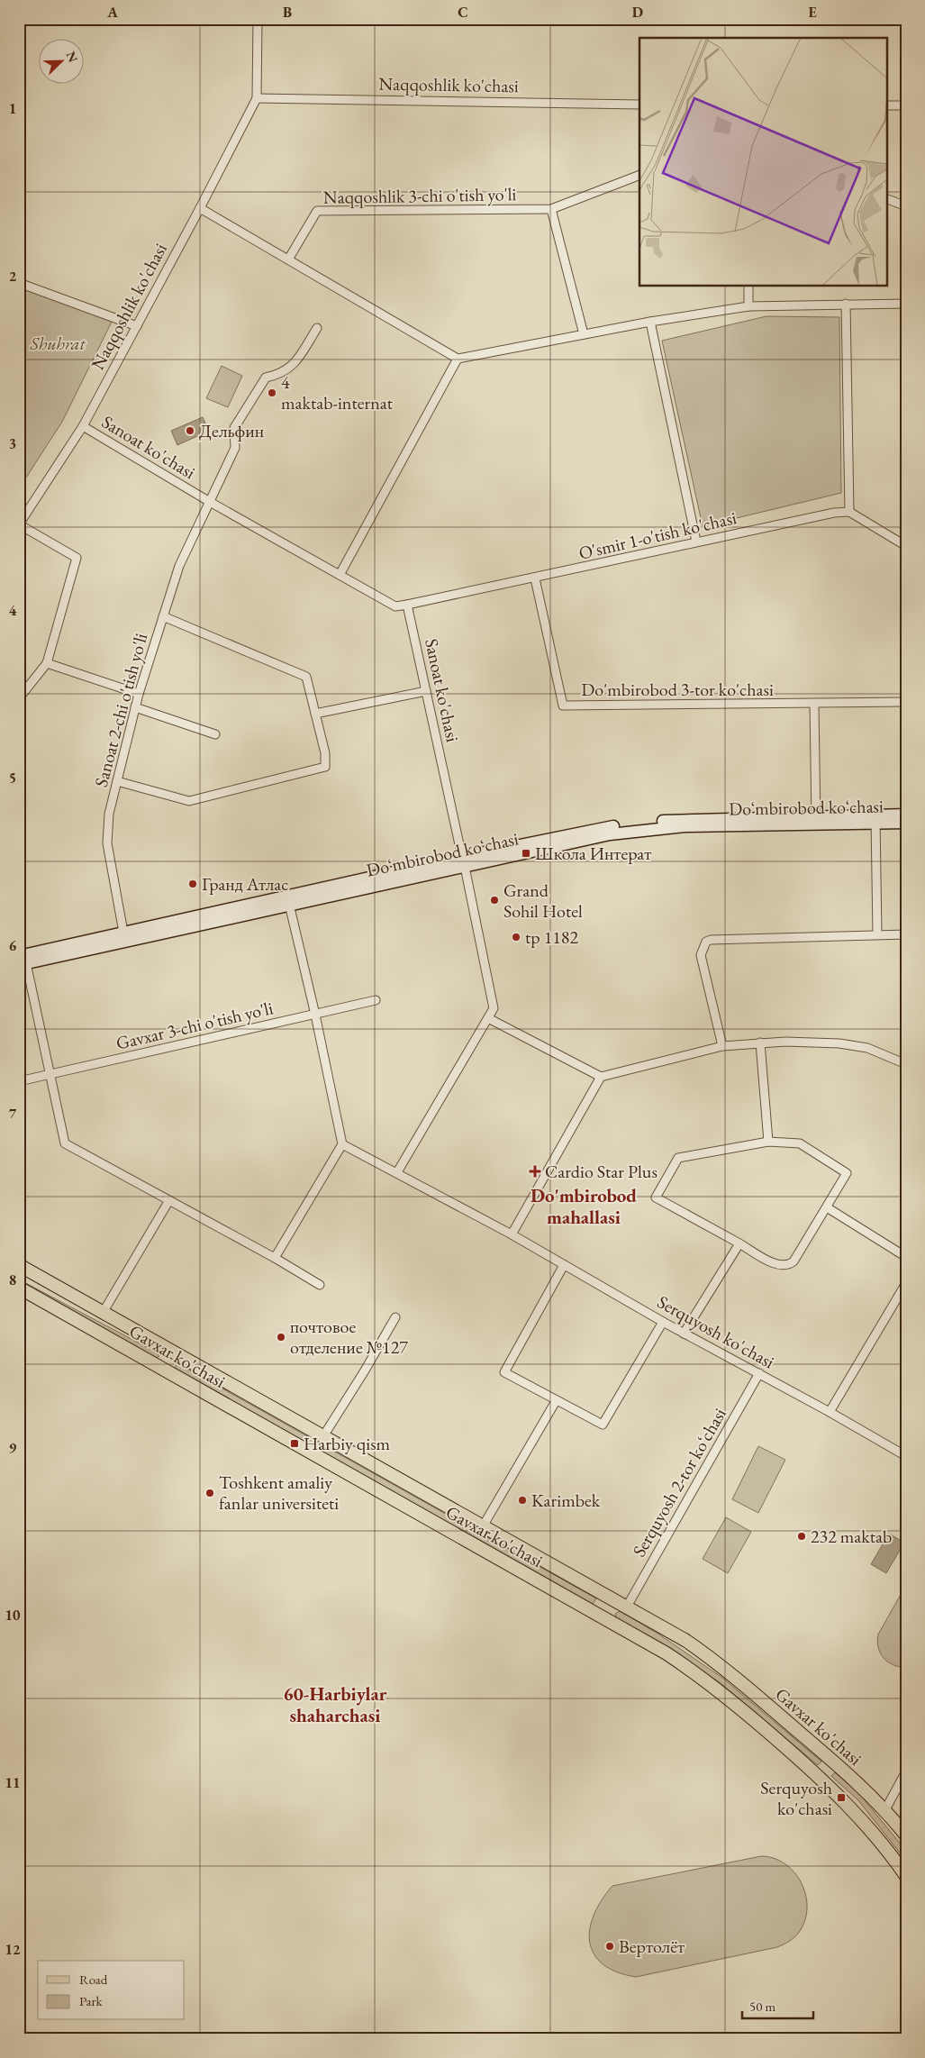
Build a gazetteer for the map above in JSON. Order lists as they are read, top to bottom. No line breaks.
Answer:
{"streets":{"main road":["Doʻmbirobod koʻchasi","Gavxar ko'chasi"],"street":["Naqqoshlik ko'chasi","Naqqoshlik 3-chi o'tish yo'li","Sanoat ko'chasi","O'smir 1-o'tish ko'chasi","Do'mbirobod 3-tor ko'chasi","Sanoat 2-chi o'tish yo'li","Gavxar 3-chi o'tish yo'li","Serquyosh ko'chasi","Serquyosh 2-tor koʻchasi"]},"crossings":[["Naqqoshlik ko'chasi","Sanoat ko'chasi"],["Sanoat ko'chasi","O'smir 1-o'tish ko'chasi"],["Sanoat ko'chasi","Sanoat 2-chi o'tish yo'li"],["Sanoat ko'chasi","Doʻmbirobod koʻchasi"],["O'smir 1-o'tish ko'chasi","Do'mbirobod 3-tor ko'chasi"],["Sanoat 2-chi o'tish yo'li","Doʻmbirobod koʻchasi"],["Serquyosh ko'chasi","Serquyosh 2-tor koʻchasi"],["Gavxar ko'chasi","Serquyosh 2-tor koʻchasi"]],"districts":["Do'mbirobod mahallasi","60-Harbiylar shaharchasi"],"parks":["Shuhrat"],"places":{"other":["4 maktab-internat","Дельфин","Гранд Атлас","Grand Sohil Hotel","tp 1182","почтовое отделение №127","Toshkent amaliy fanlar universiteti","Karimbek","232 maktab","Вертолёт"],"transit":["Школа Интерат","Harbiy qism","Serquyosh ko'chasi"],"health":["Cardio Star Plus"]},"legend":["Road","Park"],"scale_bar":"50 m","north":"top right","grid":{"columns":["A","B","C","D","E"],"rows":["1","2","3","4","5","6","7","8","9","10","11","12"]}}
